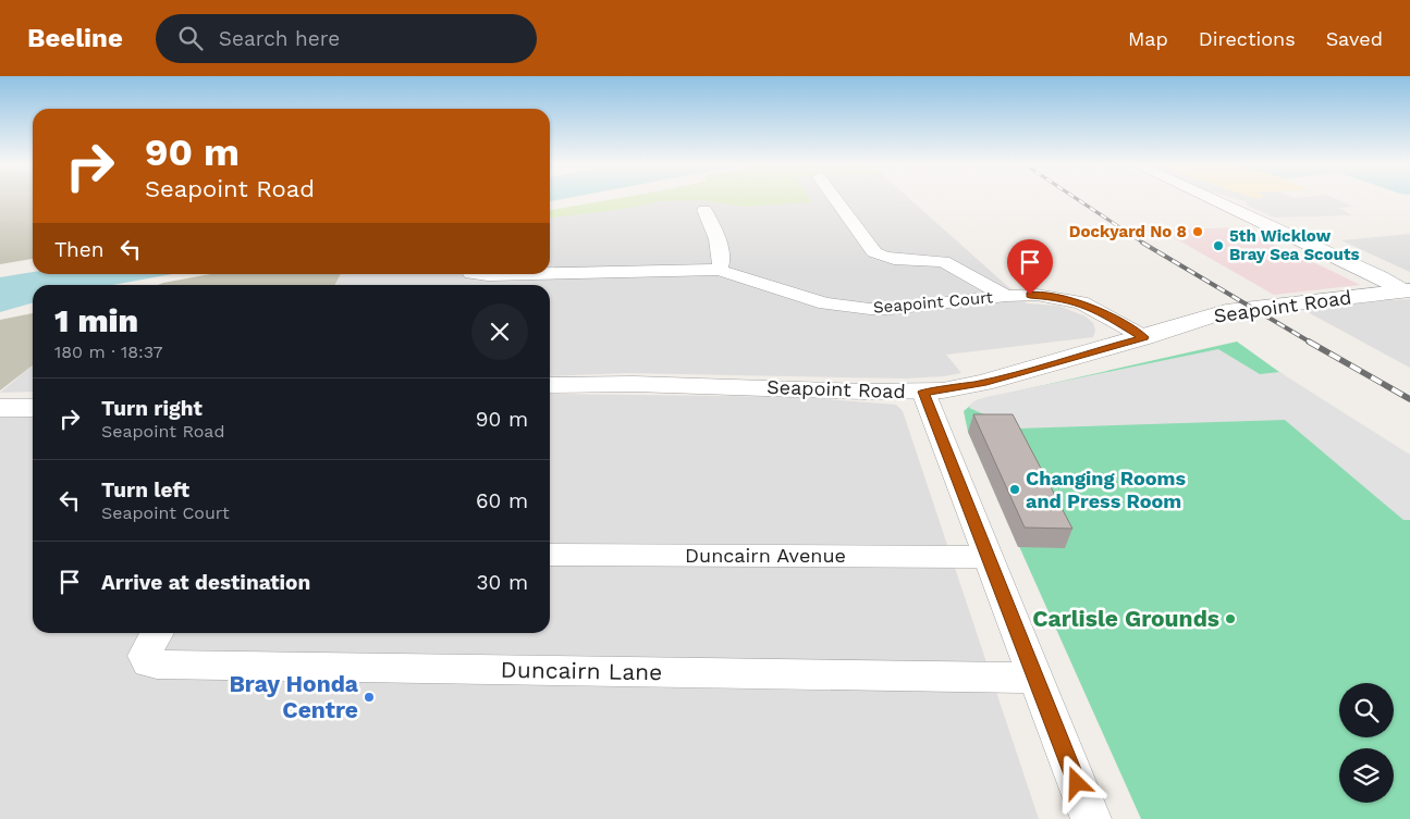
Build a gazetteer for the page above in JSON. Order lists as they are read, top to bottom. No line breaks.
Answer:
{"streets":{"street":["Seapoint Court","Seapoint Road","Duncairn Avenue","Duncairn Lane"]},"crossings":[["Seapoint Court","Seapoint Road"]],"places":["Dockyard No 8","5th Wicklow Bray Sea Scouts","Changing Rooms and Press Room","Carlisle Grounds","Bray Honda Centre"],"page":{"header":"Beeline","search":"Search here","nav":["Map","Directions","Saved"],"turn":["90 m","Seapoint Road"],"then":"Then","heading":["1 min","180 m · 18:37"],"list":[{"name":"Turn right","note":"Seapoint Road","value":"90 m"},{"name":"Turn left","note":"Seapoint Court","value":"60 m"},{"name":"Arrive at destination","value":"30 m"}]}}
